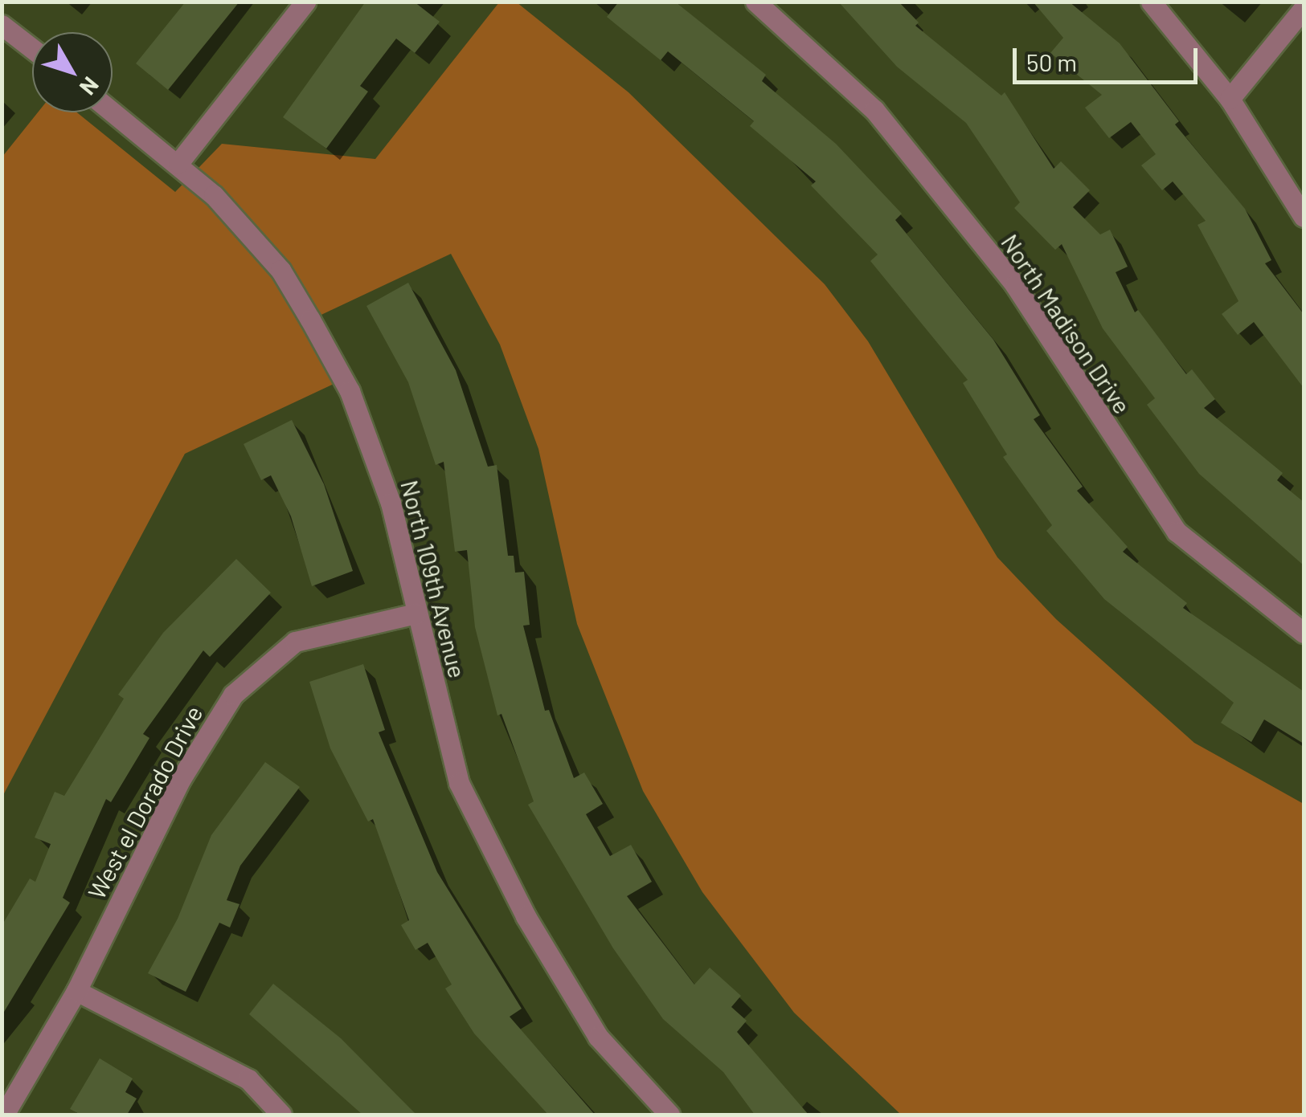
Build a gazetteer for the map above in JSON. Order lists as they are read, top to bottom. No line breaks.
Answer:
{"streets":{"street":["North Madison Drive","North 109th Avenue","West el Dorado Drive"]},"crossings":[["North 109th Avenue","West el Dorado Drive"]],"scale_bar":"50 m","north":"bottom right"}
